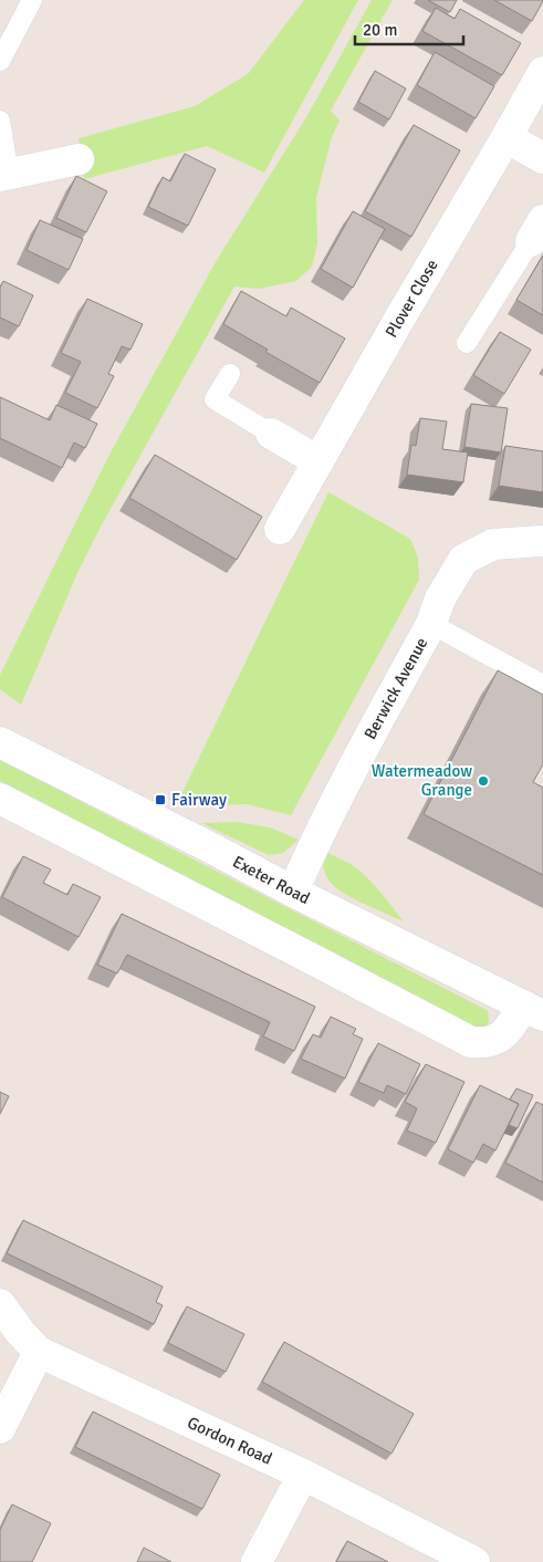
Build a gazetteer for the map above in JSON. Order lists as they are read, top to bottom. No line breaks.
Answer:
{"streets":{"street":["Plover Close","Berwick Avenue","Exeter Road","Gordon Road"]},"crossings":[["Berwick Avenue","Exeter Road"]],"places":{"other":["Watermeadow Grange"],"transit":["Fairway"]},"scale_bar":"20 m"}
